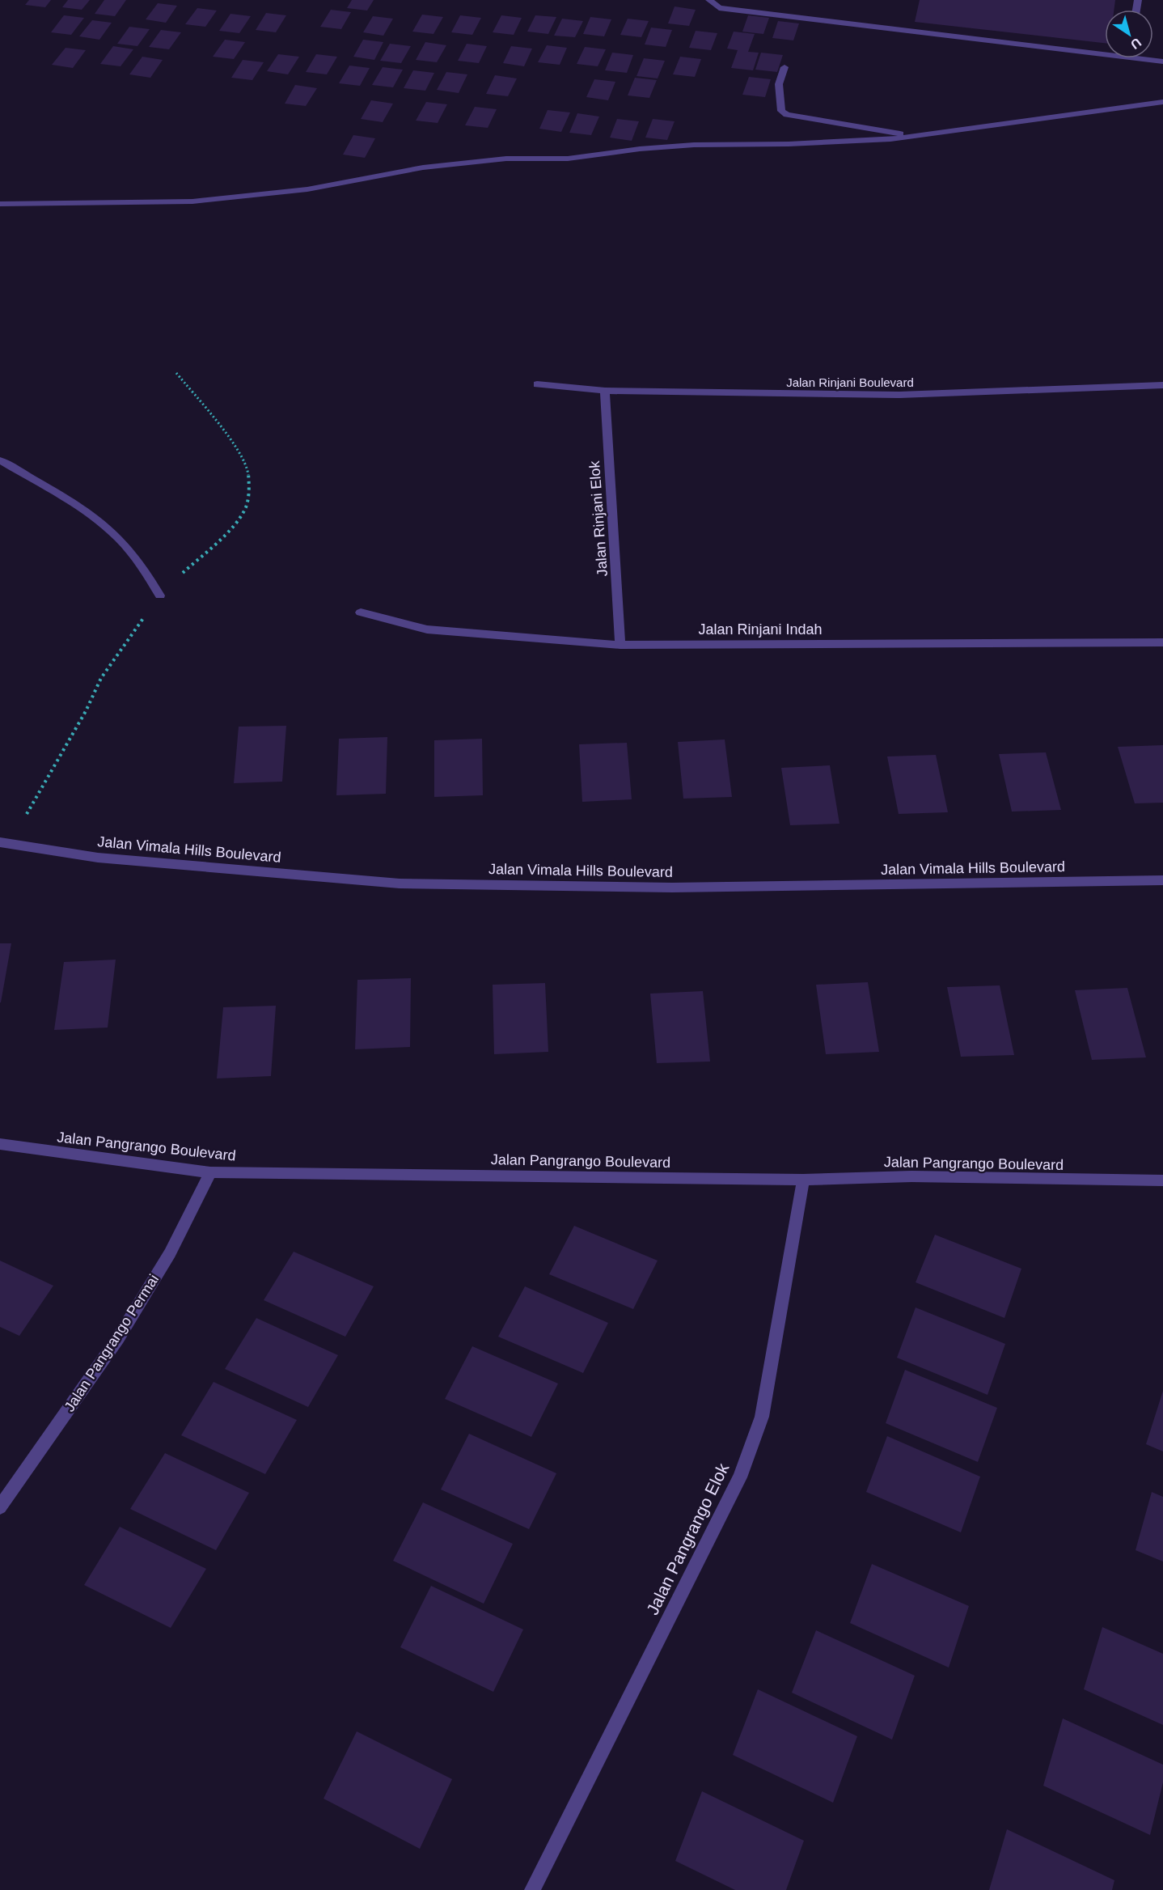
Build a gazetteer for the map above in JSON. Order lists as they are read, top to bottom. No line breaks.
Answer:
{"streets":{"street":["Jalan Rinjani Boulevard","Jalan Rinjani Elok","Jalan Rinjani Indah","Jalan Vimala Hills Boulevard","Jalan Pangrango Boulevard","Jalan Pangrango Permai","Jalan Pangrango Elok"]},"crossings":[["Jalan Rinjani Boulevard","Jalan Rinjani Elok"],["Jalan Rinjani Elok","Jalan Rinjani Indah"],["Jalan Pangrango Boulevard","Jalan Pangrango Permai"],["Jalan Pangrango Boulevard","Jalan Pangrango Elok"]],"north":"bottom right"}
